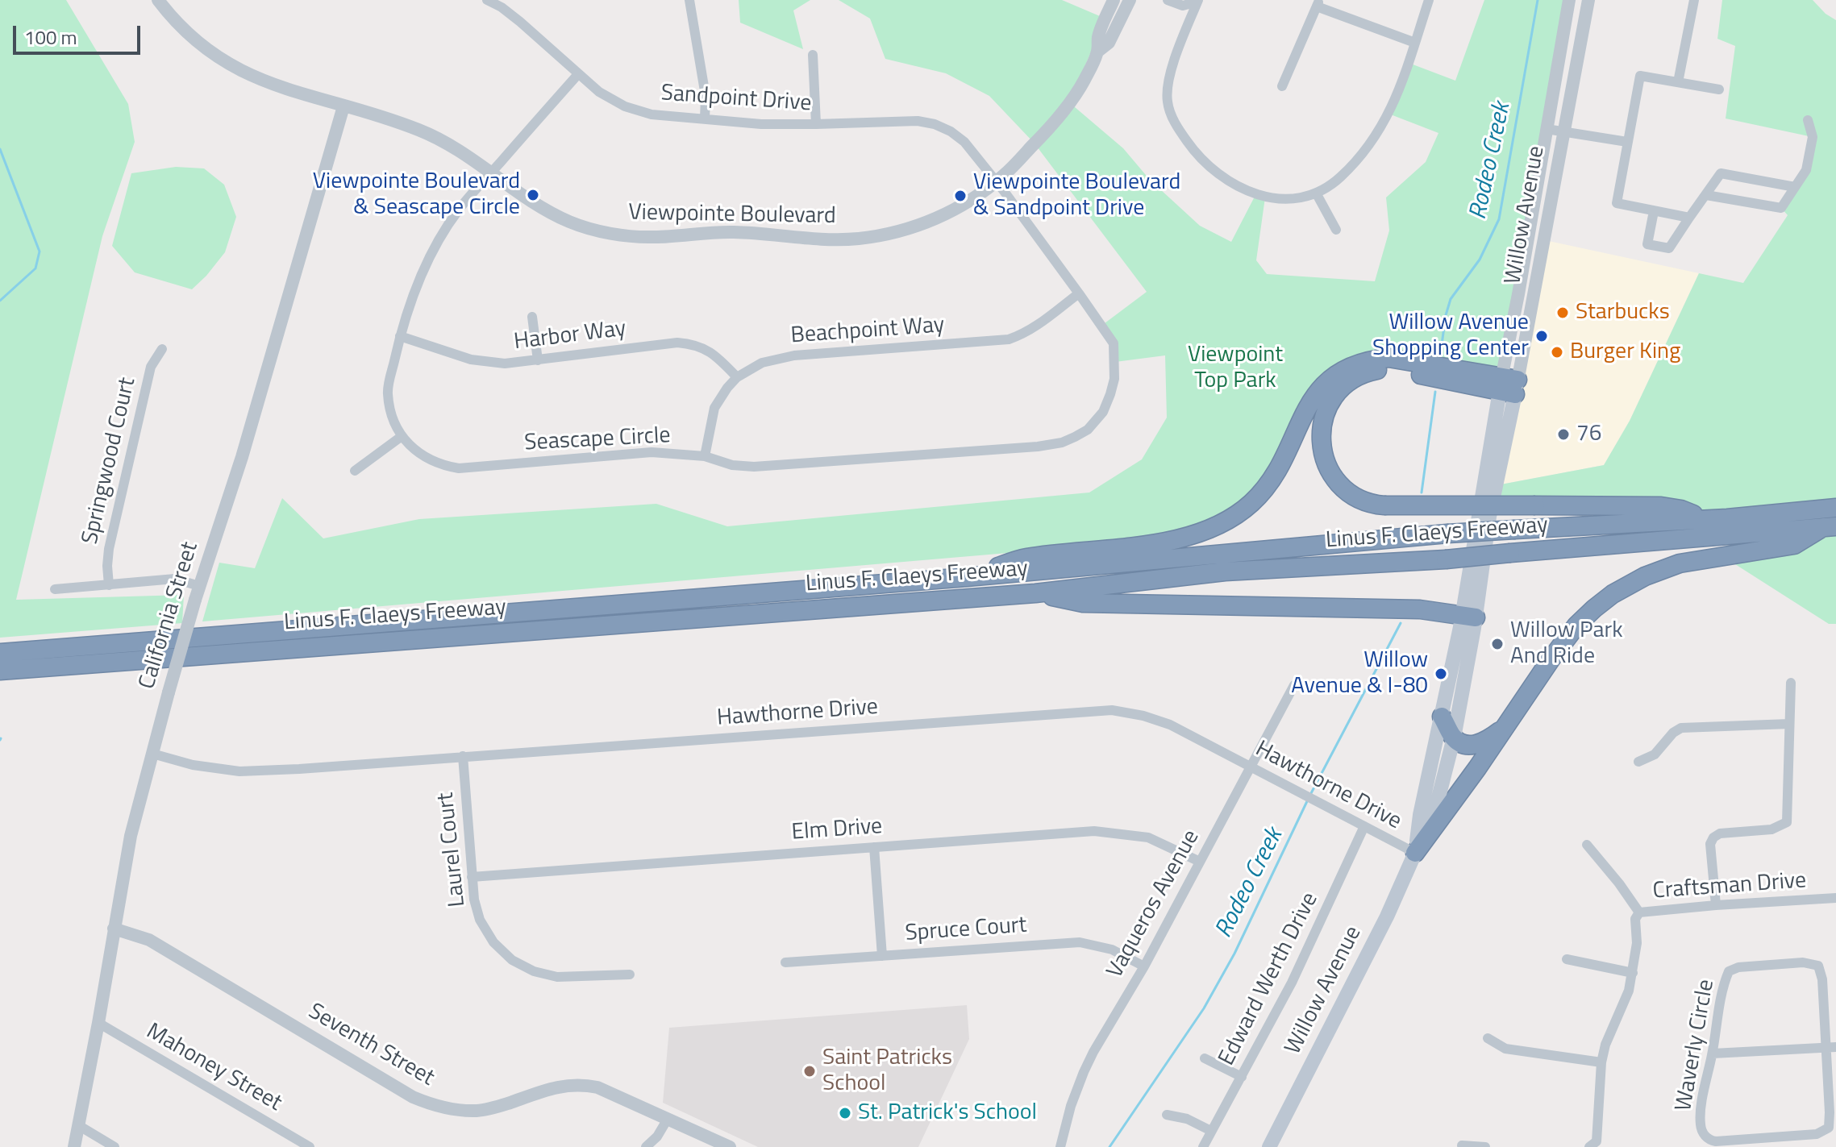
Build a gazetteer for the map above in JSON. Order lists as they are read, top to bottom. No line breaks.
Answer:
{"streets":{"highway":["Linus F. Claeys Freeway"],"main road":["Willow Avenue"],"street":["Sandpoint Drive","Viewpointe Boulevard","Beachpoint Way","Harbor Way","Seascape Circle","Springwood Court","California Street","Hawthorne Drive","Elm Drive","Laurel Court","Craftsman Drive","Vaqueros Avenue","Spruce Court","Edward Werth Drive","Seventh Street","Waverly Circle","Mahoney Street"]},"crossings":[["Sandpoint Drive","Viewpointe Boulevard"],["Sandpoint Drive","Seascape Circle"],["Viewpointe Boulevard","Seascape Circle"],["Viewpointe Boulevard","California Street"],["Willow Avenue","Hawthorne Drive"],["Beachpoint Way","Harbor Way"],["Beachpoint Way","Seascape Circle"],["California Street","Hawthorne Drive"],["California Street","Seventh Street"],["California Street","Mahoney Street"],["Hawthorne Drive","Laurel Court"],["Hawthorne Drive","Vaqueros Avenue"],["Hawthorne Drive","Edward Werth Drive"],["Elm Drive","Laurel Court"],["Elm Drive","Vaqueros Avenue"],["Vaqueros Avenue","Spruce Court"]],"water":["Rodeo Creek"],"parks":["Viewpoint Top Park"],"places":["Viewpointe Boulevard & Seascape Circle","Viewpointe Boulevard & Sandpoint Drive","Starbucks","Willow Avenue Shopping Center","Burger King","76","Willow Park And Ride","Willow Avenue & I-80","Saint Patricks School","St. Patrick's School"],"scale_bar":"100 m"}
